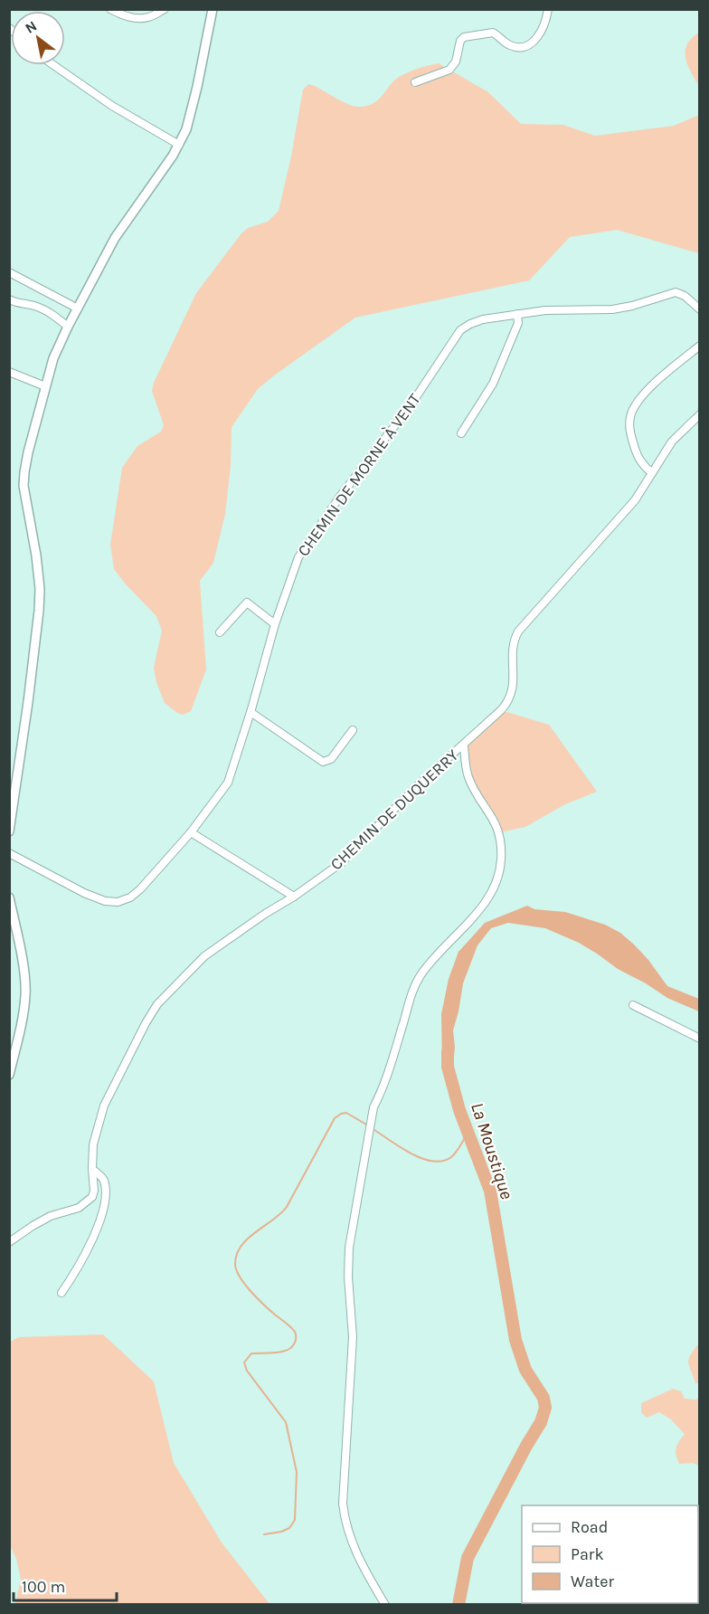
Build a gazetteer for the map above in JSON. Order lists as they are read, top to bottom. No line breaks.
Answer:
{"streets":{"street":["CHEMIN DE MORNE À VENT","CHEMIN DE DUQUERRY"]},"water":["La Moustique"],"legend":["Road","Park","Water"],"scale_bar":"100 m","north":"top left"}
